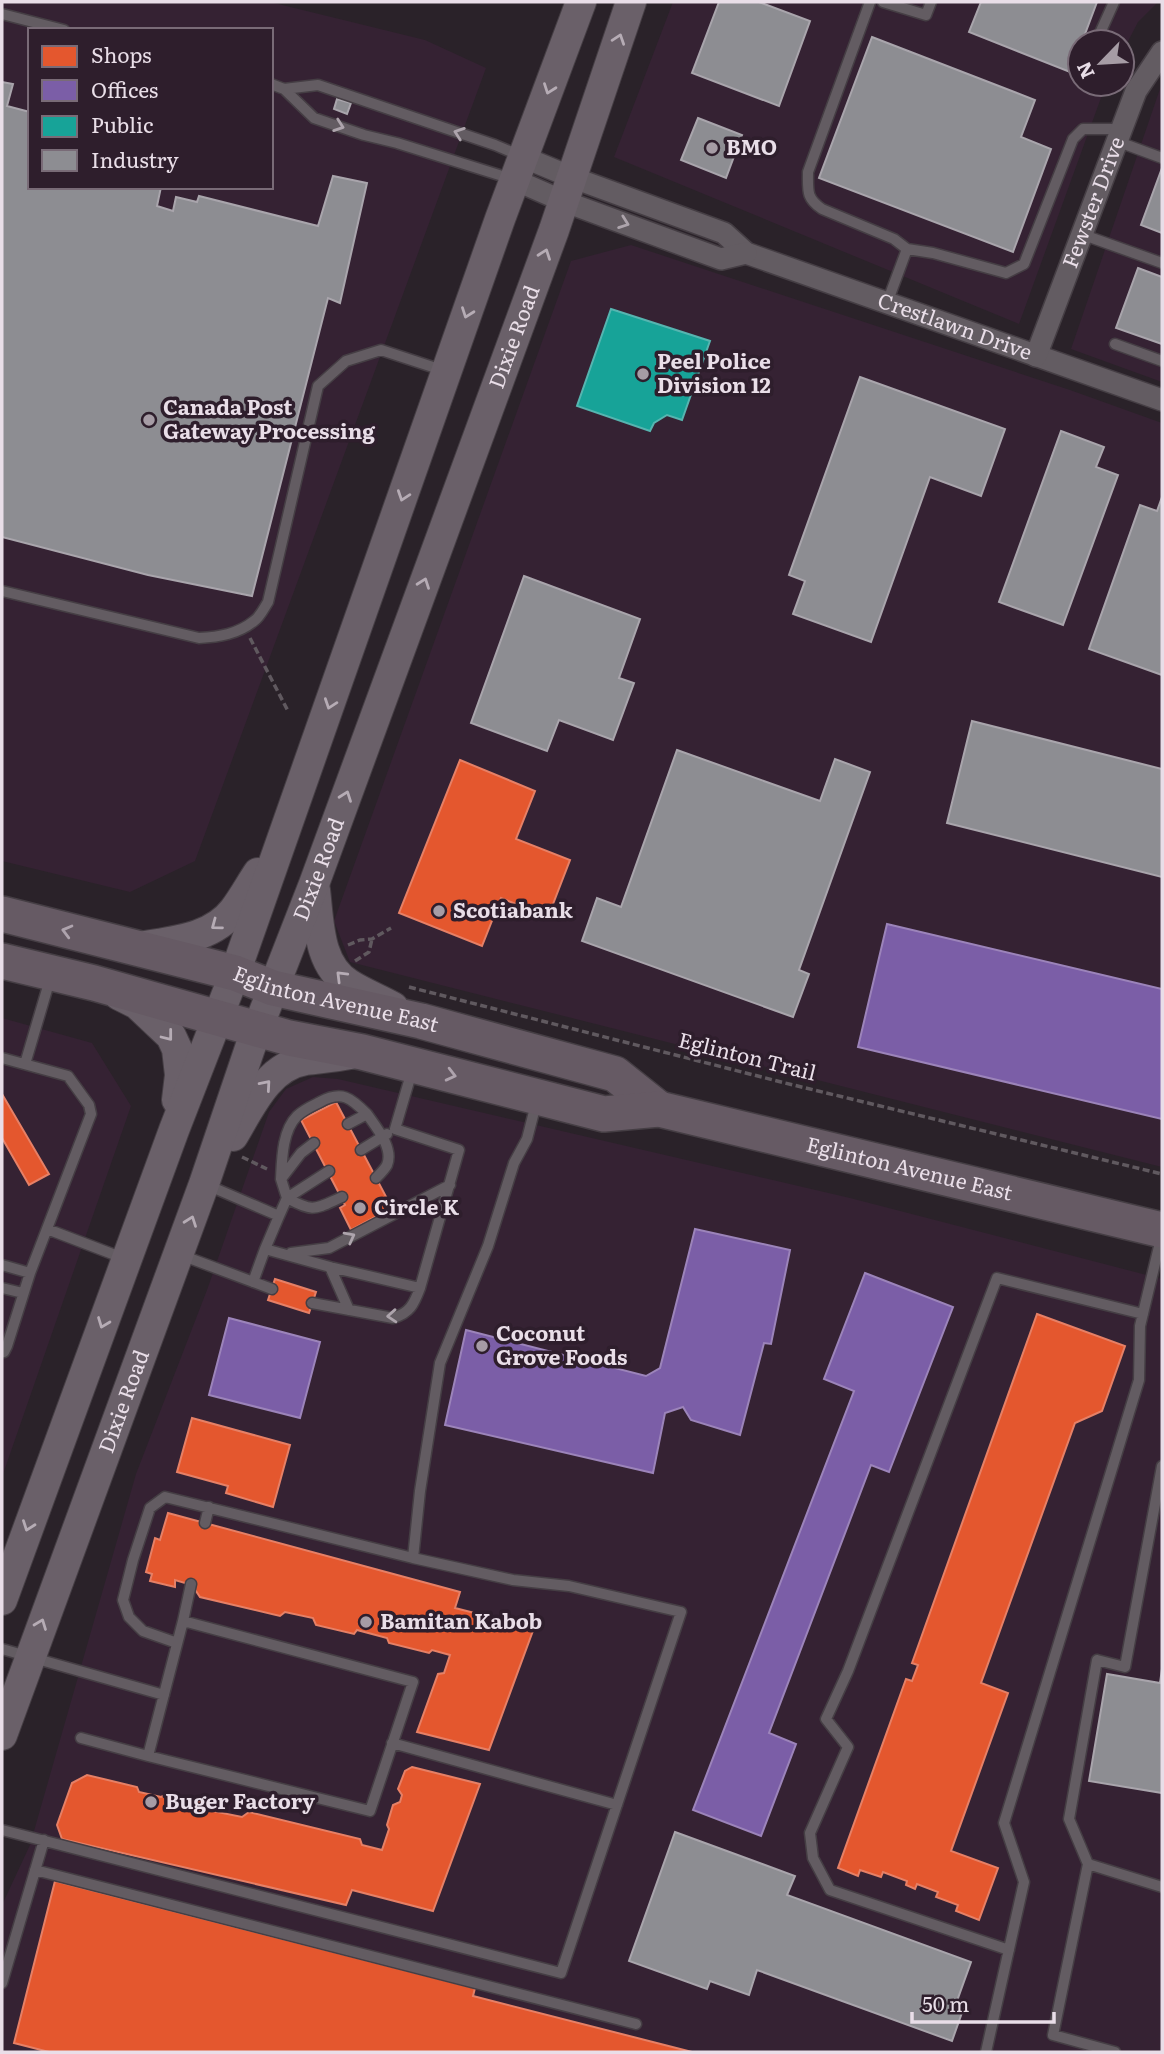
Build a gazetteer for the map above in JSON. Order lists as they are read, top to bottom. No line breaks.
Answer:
{"streets":{"main road":["Dixie Road","Eglinton Avenue East"],"street":["Fewster Drive","Crestlawn Drive"],"path":["Eglinton Trail"]},"crossings":[["Fewster Drive","Crestlawn Drive"],["Crestlawn Drive","Dixie Road"],["Dixie Road","Eglinton Avenue East"]],"places":["BMO","Peel Police Division 12","Canada Post Gateway Processing","Scotiabank","Circle K","Coconut Grove Foods","Bamitan Kabob","Buger Factory"],"legend":["Shops","Offices","Public","Industry"],"scale_bar":"50 m","north":"bottom left"}
